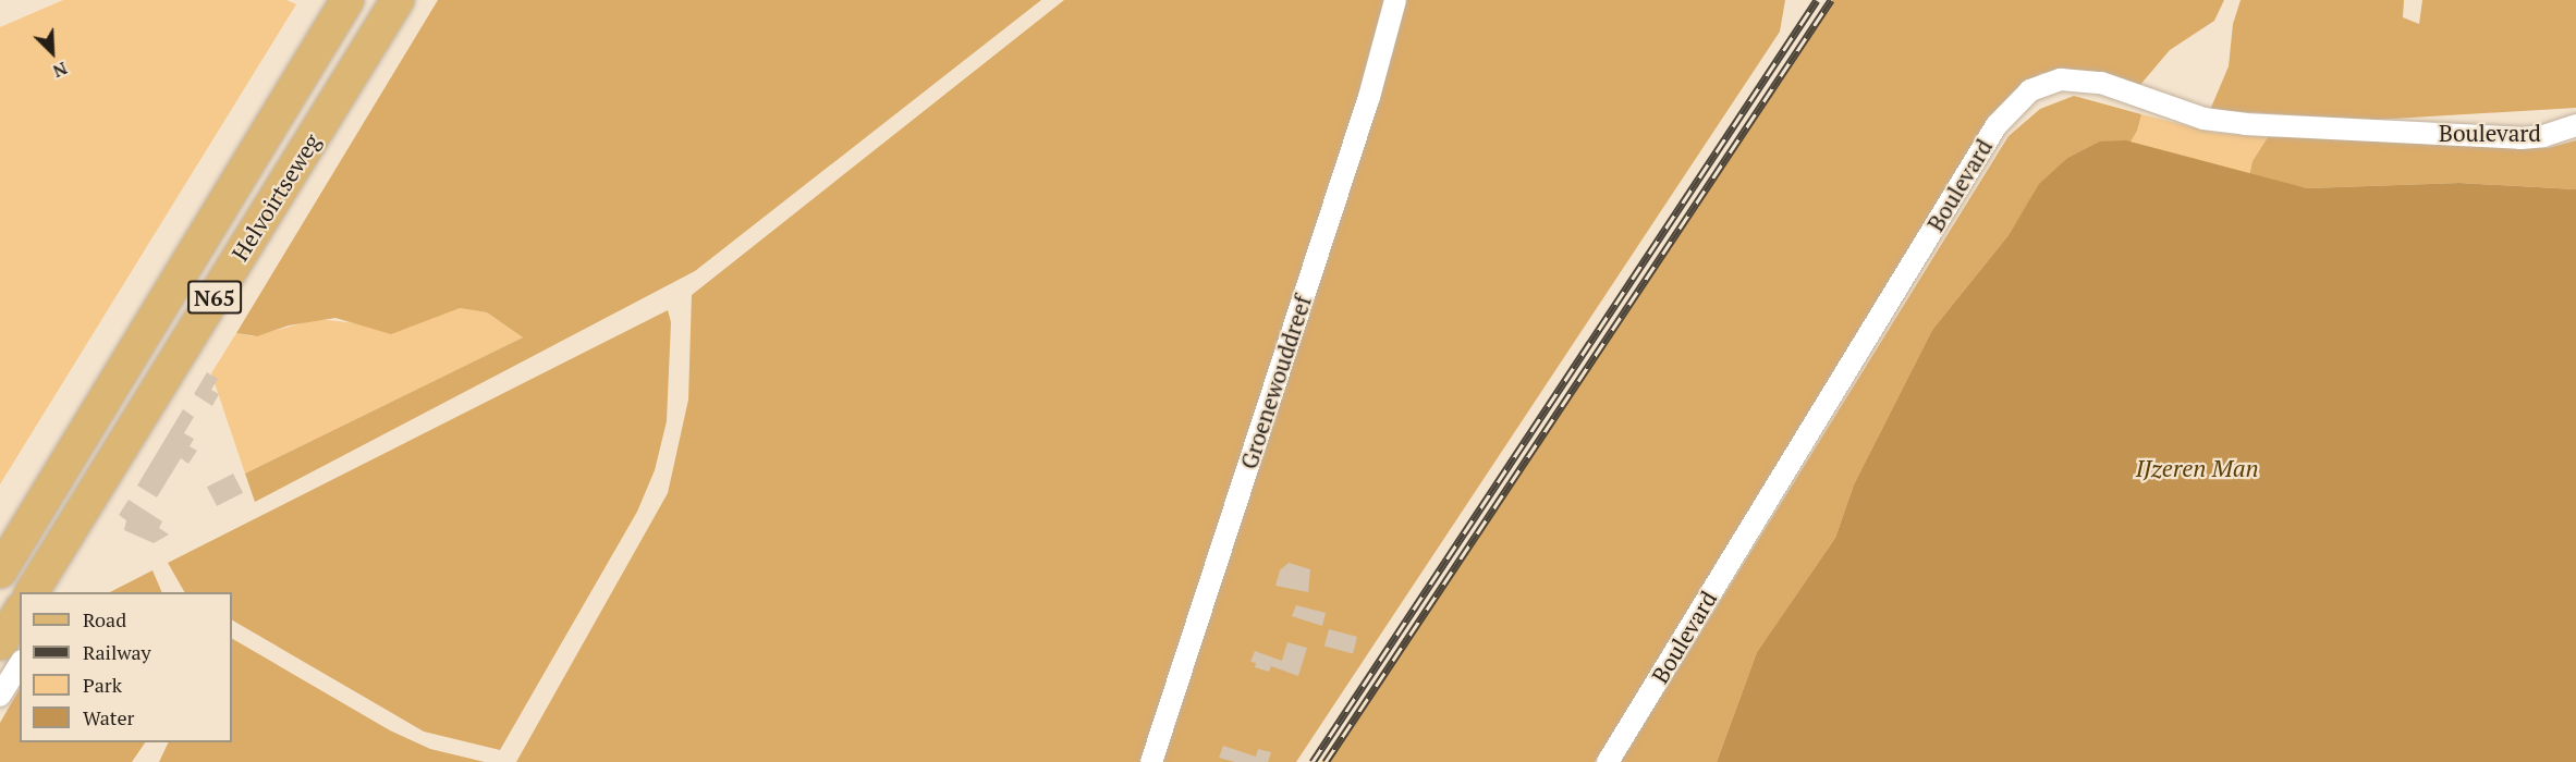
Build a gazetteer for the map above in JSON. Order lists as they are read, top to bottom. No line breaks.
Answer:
{"streets":{"main road":["Helvoirtseweg","N65"],"street":["Boulevard","Groenewouddreef"]},"water":["IJzeren Man"],"legend":["Road","Railway","Park","Water"],"north":"bottom right"}
